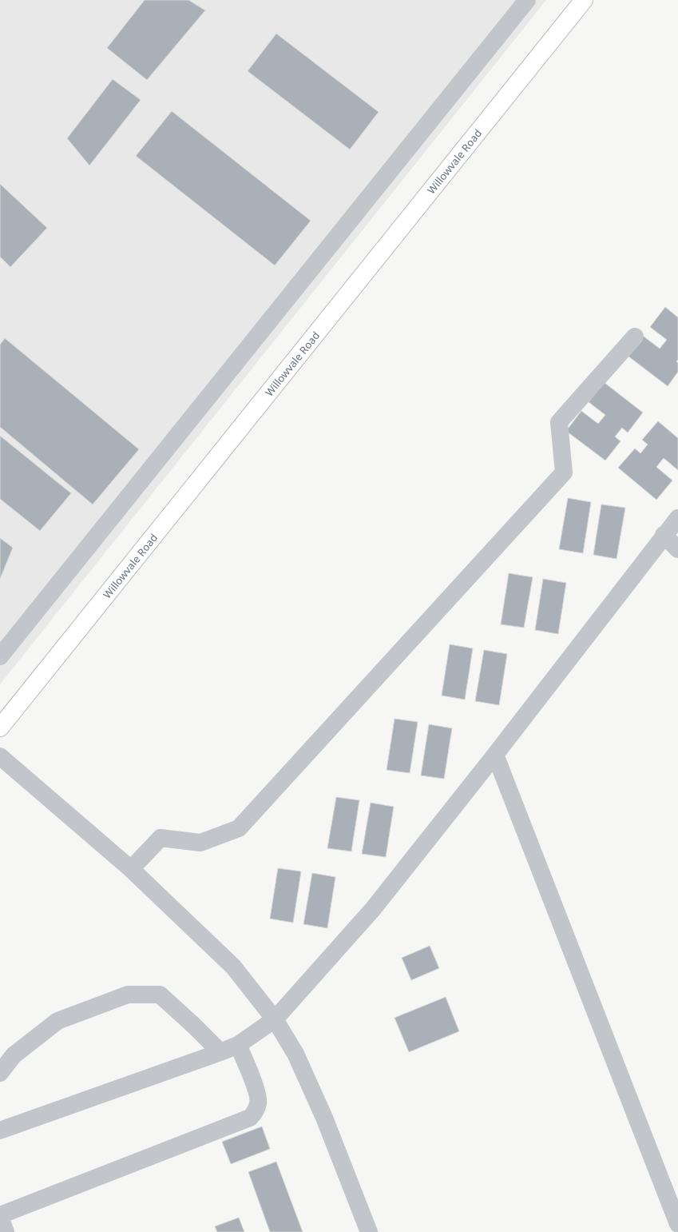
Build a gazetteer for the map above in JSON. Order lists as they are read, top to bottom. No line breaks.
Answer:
{"streets":{"main road":["Willowvale Road"]}}
